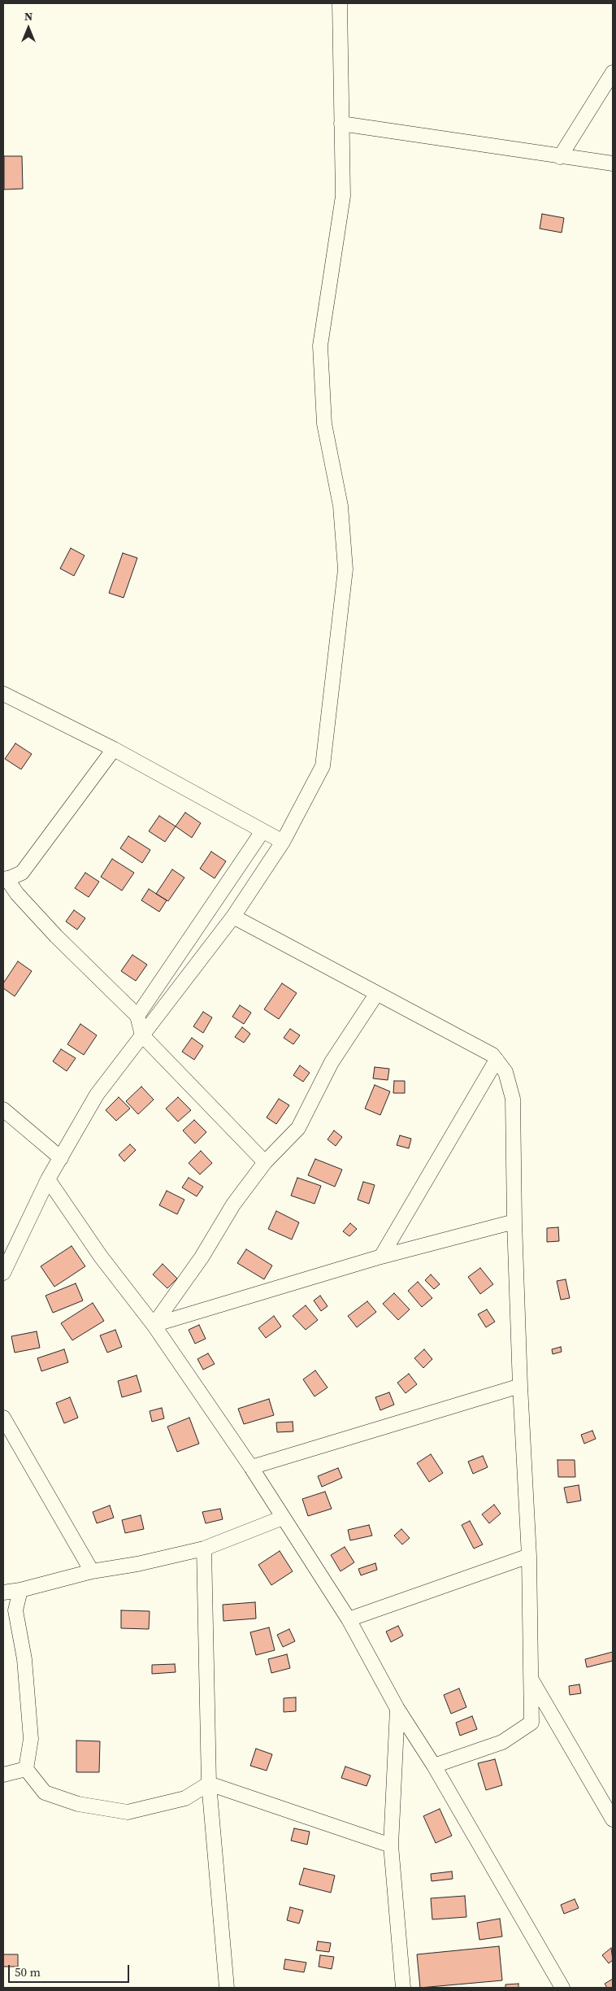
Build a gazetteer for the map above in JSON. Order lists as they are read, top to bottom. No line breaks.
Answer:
{"scale_bar":"50 m","north":"top"}
